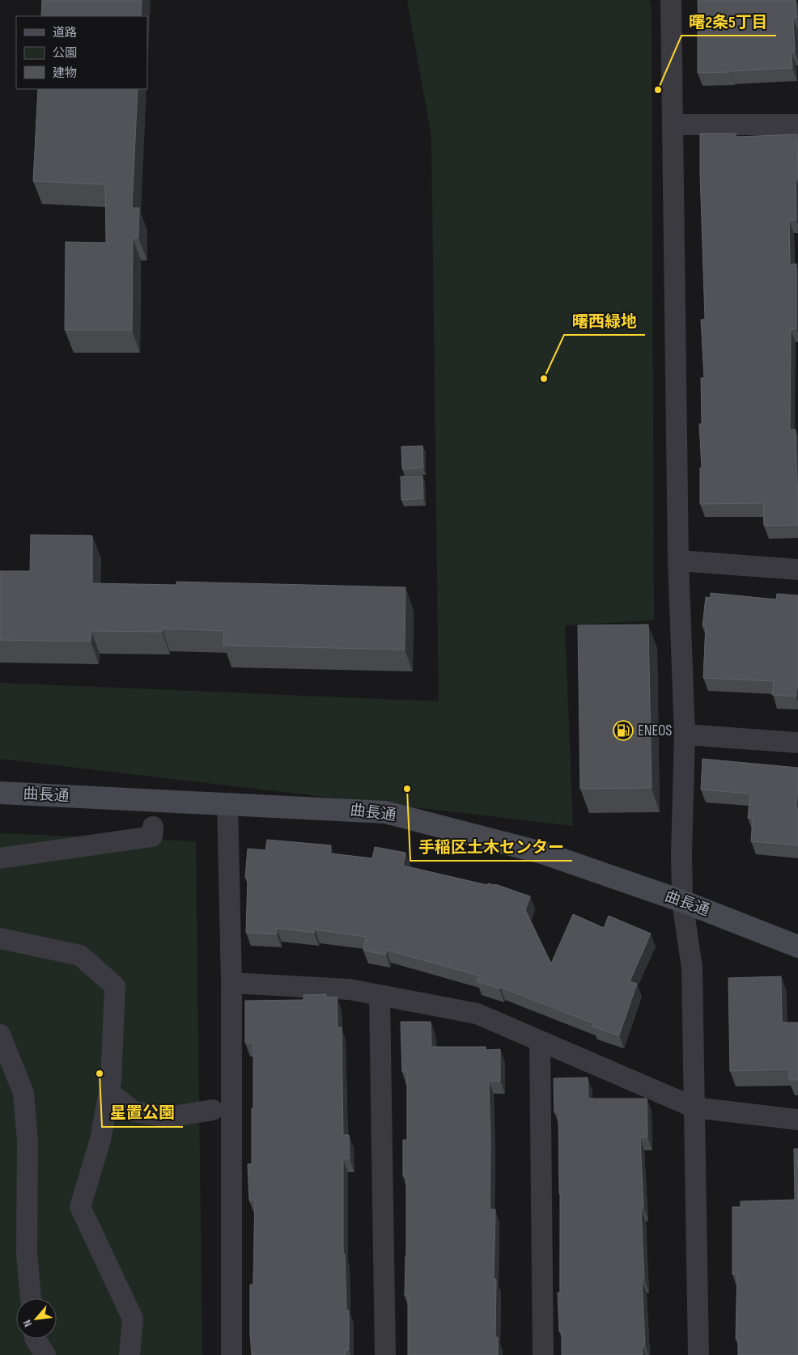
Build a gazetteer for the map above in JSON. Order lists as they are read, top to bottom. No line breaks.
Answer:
{"streets":{"street":["曲長通"]},"places":{"other":["曙2条5丁目","曙西緑地","手稲区土木センター","星置公園"],"fuel station":["ENEOS"]},"legend":["道路","公園","建物"],"north":"bottom left"}
